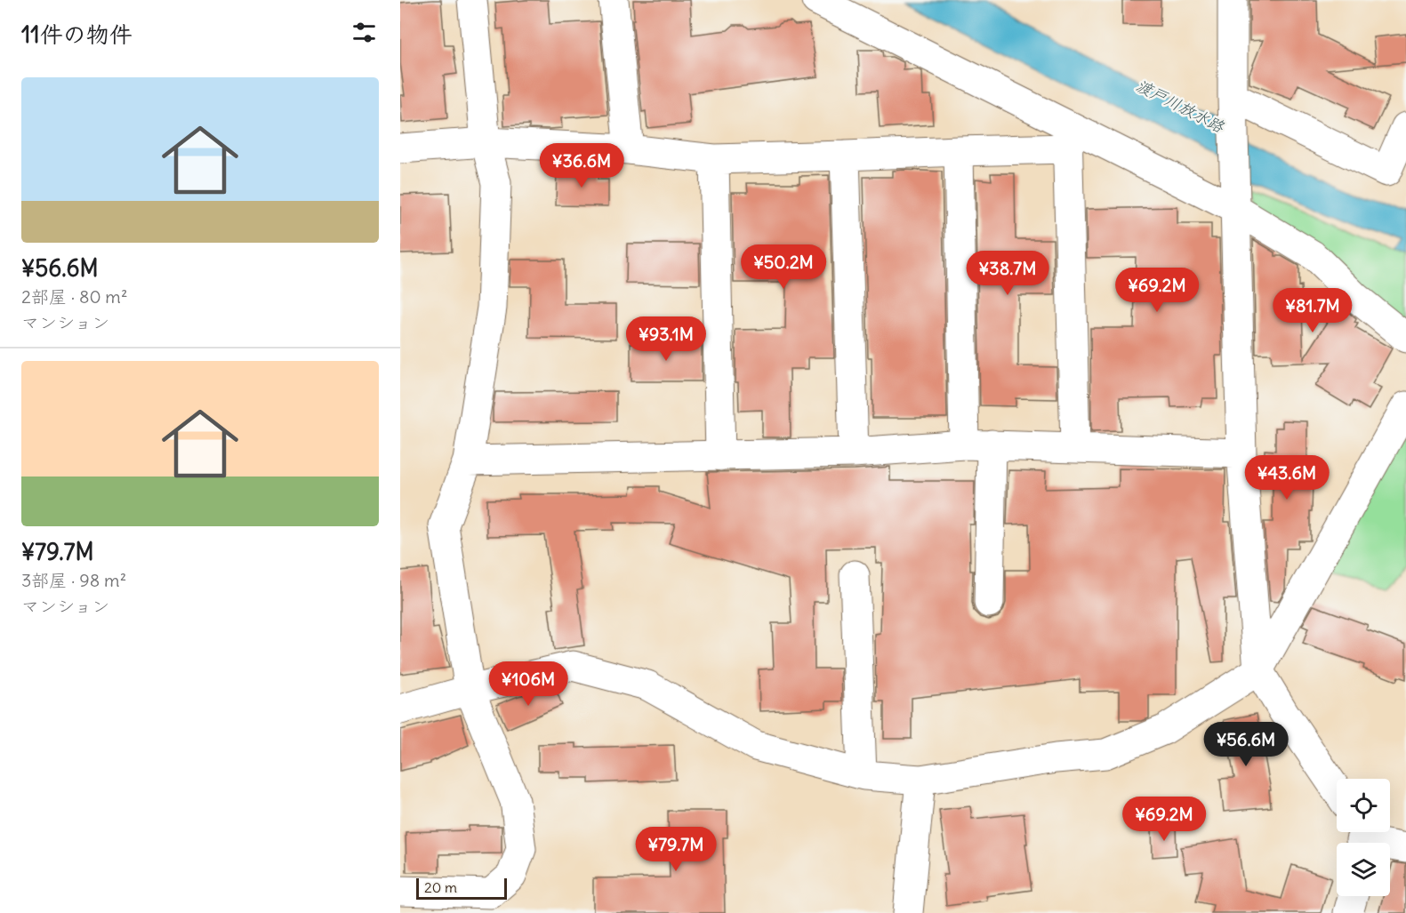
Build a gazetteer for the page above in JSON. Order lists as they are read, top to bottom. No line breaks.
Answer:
{"water":["渡戸川放水路"],"scale_bar":"20 m","page":{"heading":"11件の物件","list":[{"name":"¥56.6M","note":"2部屋 · 80 m² · マンション"},{"name":"¥79.7M","note":"3部屋 · 98 m² · マンション"}],"price":["¥36.6M","¥50.2M","¥38.7M","¥69.2M","¥81.7M","¥93.1M","¥43.6M","¥106M","¥56.6M","¥69.2M","¥79.7M"],"scale":"20 m"}}
